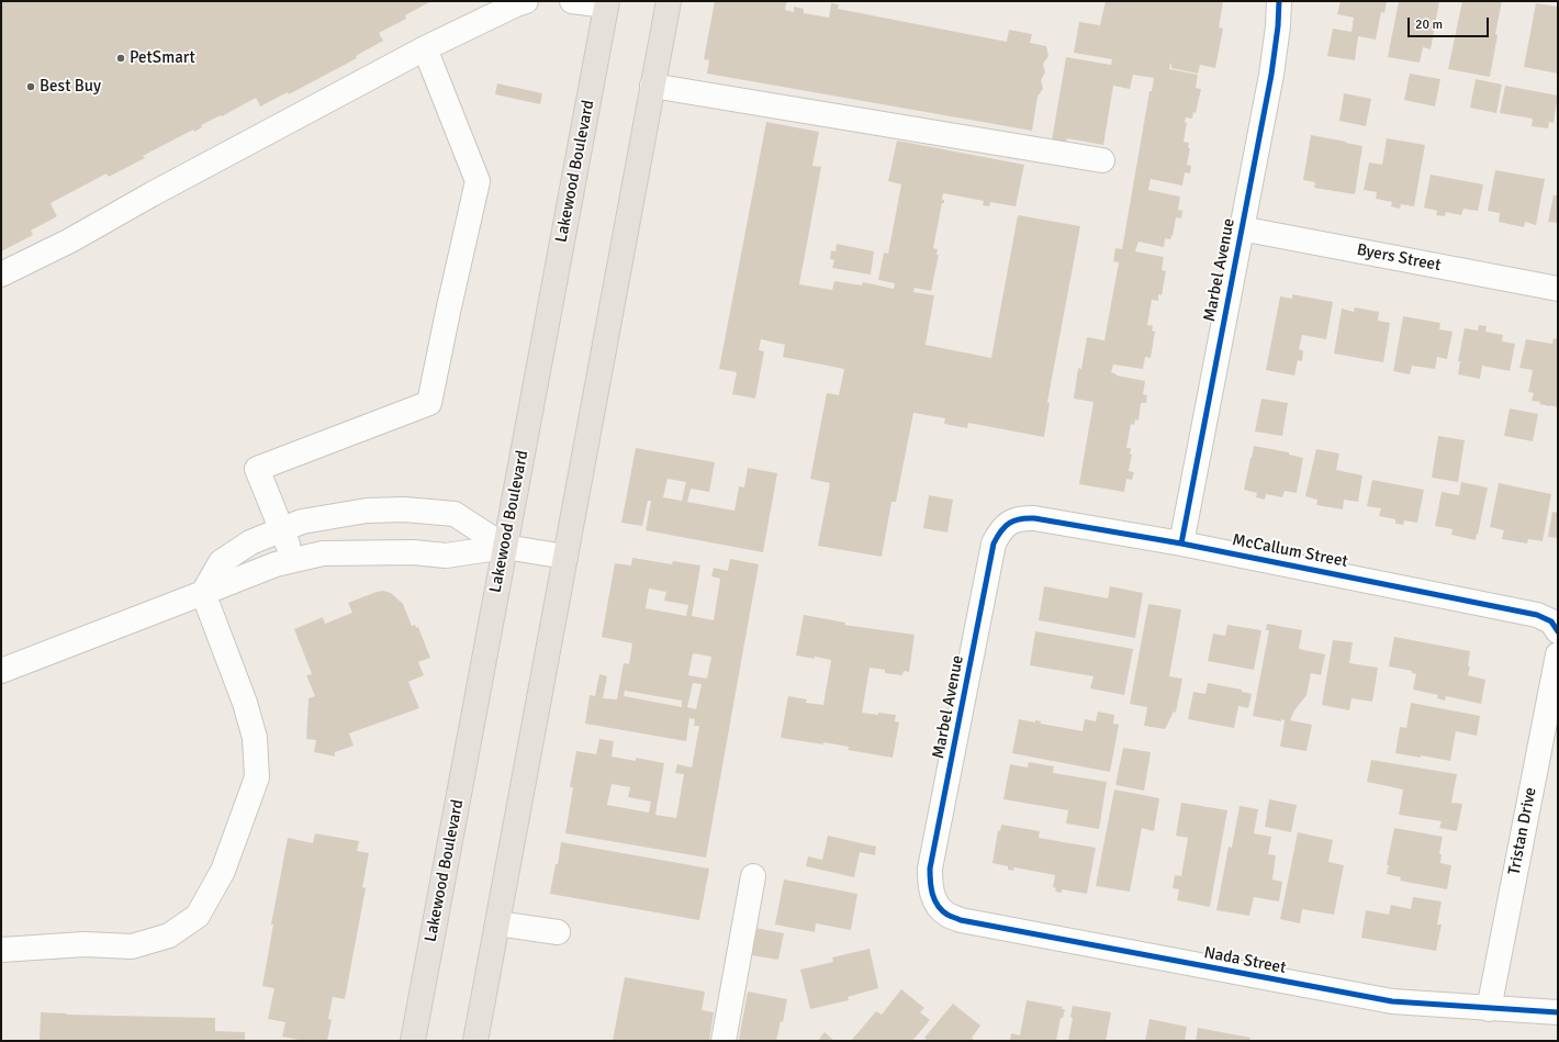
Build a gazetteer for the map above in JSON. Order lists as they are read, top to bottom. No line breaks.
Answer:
{"streets":{"main road":["Lakewood Boulevard"],"street":["Byers Street","Marbel Avenue","McCallum Street","Tristan Drive","Nada Street"]},"crossings":[["Byers Street","Marbel Avenue"],["Marbel Avenue","McCallum Street"],["Marbel Avenue","Nada Street"],["Tristan Drive","Nada Street"]],"places":["PetSmart","Best Buy"],"scale_bar":"20 m"}
